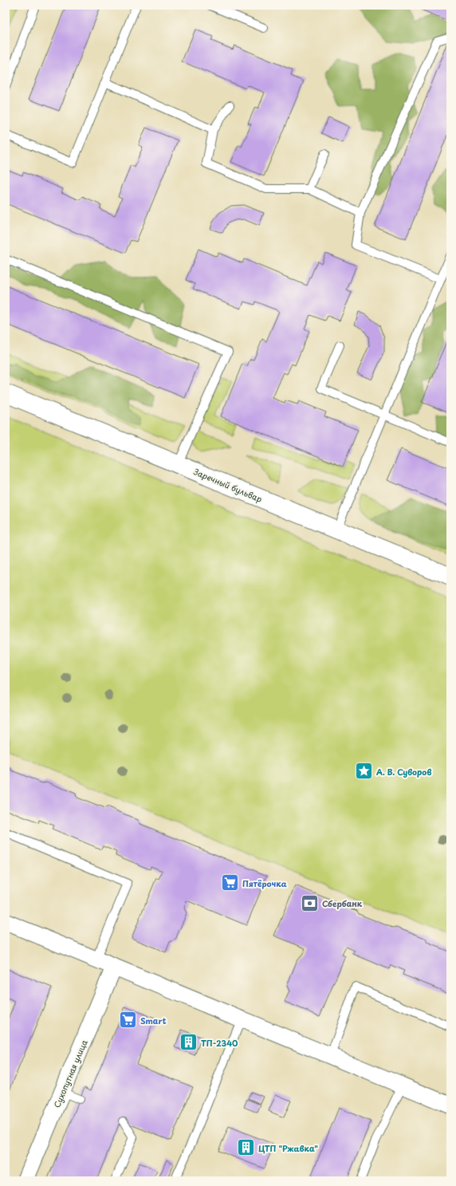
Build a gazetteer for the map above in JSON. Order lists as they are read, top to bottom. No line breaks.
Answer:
{"streets":{"street":["Заречный бульвар","Сухопутная улица"]},"places":{"place":["А. В. Суворов"],"supermarket":["Пятёрочка","Smart"],"bank":["Сбербанк"],"building":["ТП-2340","ЦТП \"Ржавка\""]}}
